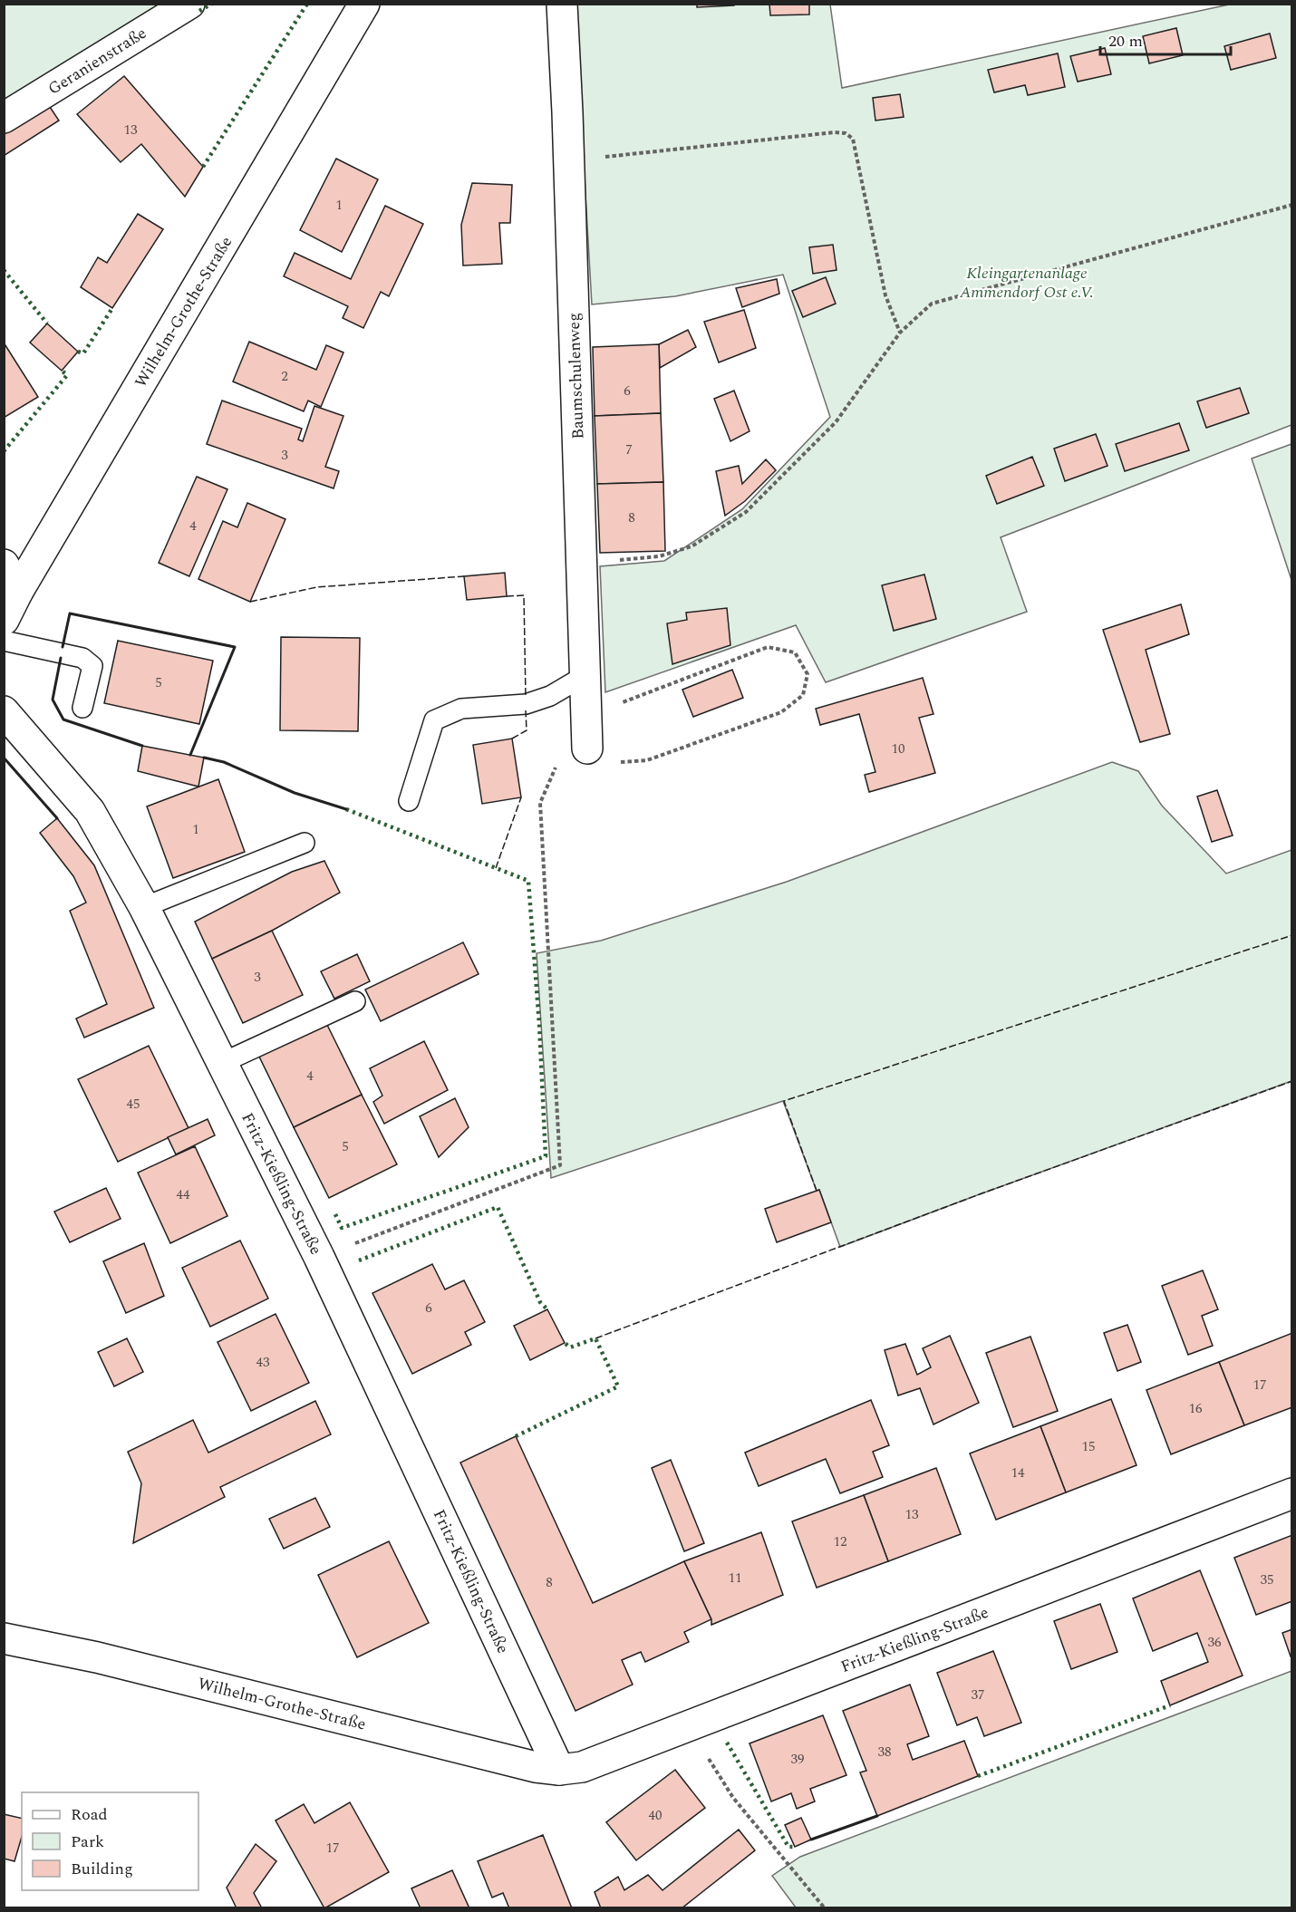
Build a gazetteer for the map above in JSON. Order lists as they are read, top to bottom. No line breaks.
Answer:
{"streets":{"street":["Geranienstraße","Wilhelm-Grothe-Straße","Baumschulenweg","Fritz-Kießling-Straße"]},"crossings":[["Wilhelm-Grothe-Straße","Fritz-Kießling-Straße"]],"parks":["Kleingartenanlage Ammendorf Ost e.V."],"house_numbers":["13","1","2","6","7","3","8","4","5","10","1","3","4","45","5","44","6","43","17","16","15","14","13","12","11","35","8","36","37","38","39","40","17"],"legend":["Road","Park","Building"],"scale_bar":"20 m"}
